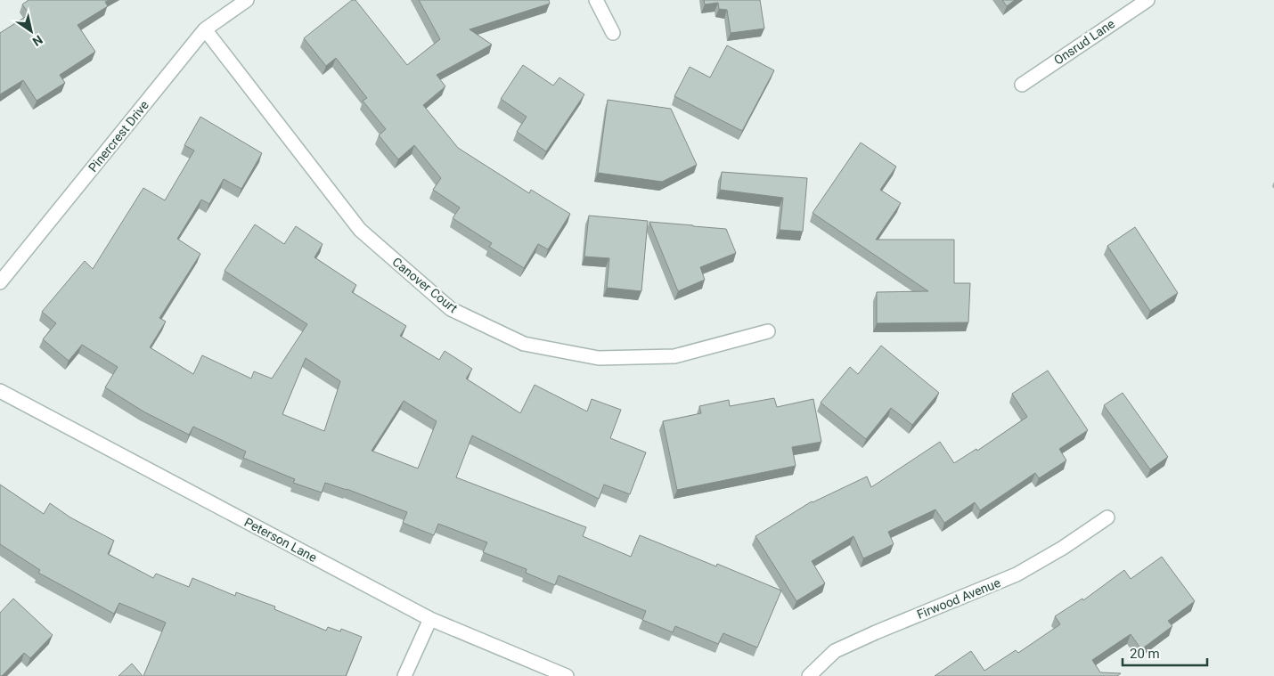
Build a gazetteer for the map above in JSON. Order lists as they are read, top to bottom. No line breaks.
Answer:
{"streets":{"street":["Onsrud Lane","Pinercrest Drive","Canover Court","Peterson Lane","Firwood Avenue"]},"crossings":[["Pinercrest Drive","Canover Court"]],"scale_bar":"20 m","north":"bottom right"}
